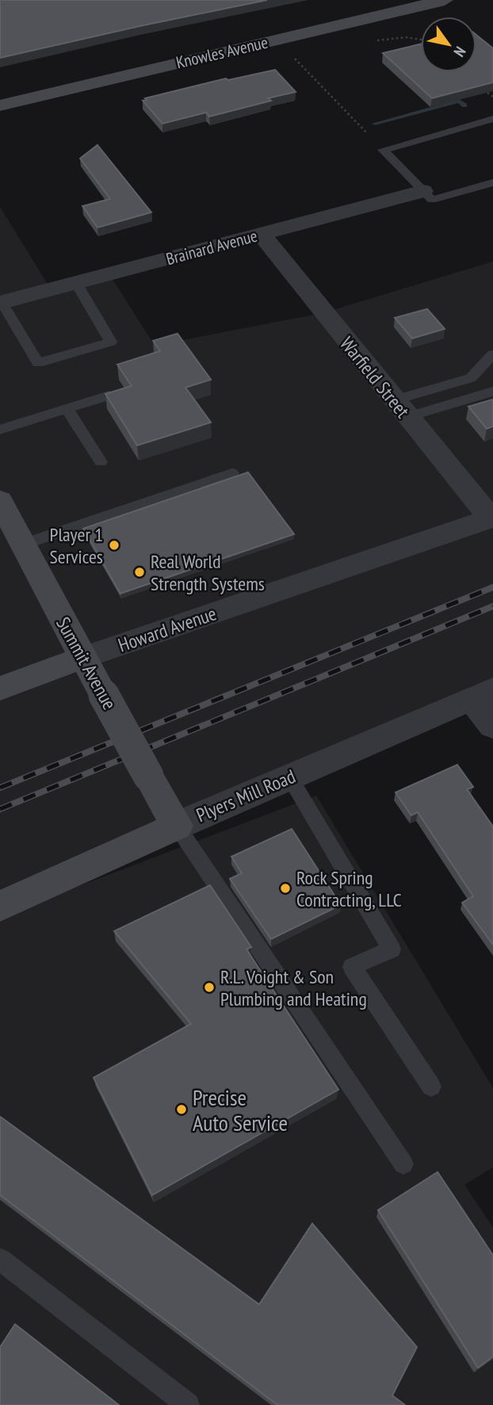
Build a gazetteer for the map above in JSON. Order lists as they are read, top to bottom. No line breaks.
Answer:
{"streets":{"main road":["Knowles Avenue","Howard Avenue","Summit Avenue","Plyers Mill Road"],"street":["Brainard Avenue","Warfield Street"]},"crossings":[["Brainard Avenue","Warfield Street"],["Warfield Street","Howard Avenue"],["Howard Avenue","Summit Avenue"],["Summit Avenue","Plyers Mill Road"]],"places":["Player 1 Services","Real World Strength Systems","Rock Spring Contracting, LLC","R.L. Voight & Son Plumbing and Heating","Precise Auto Service"],"north":"bottom right"}
